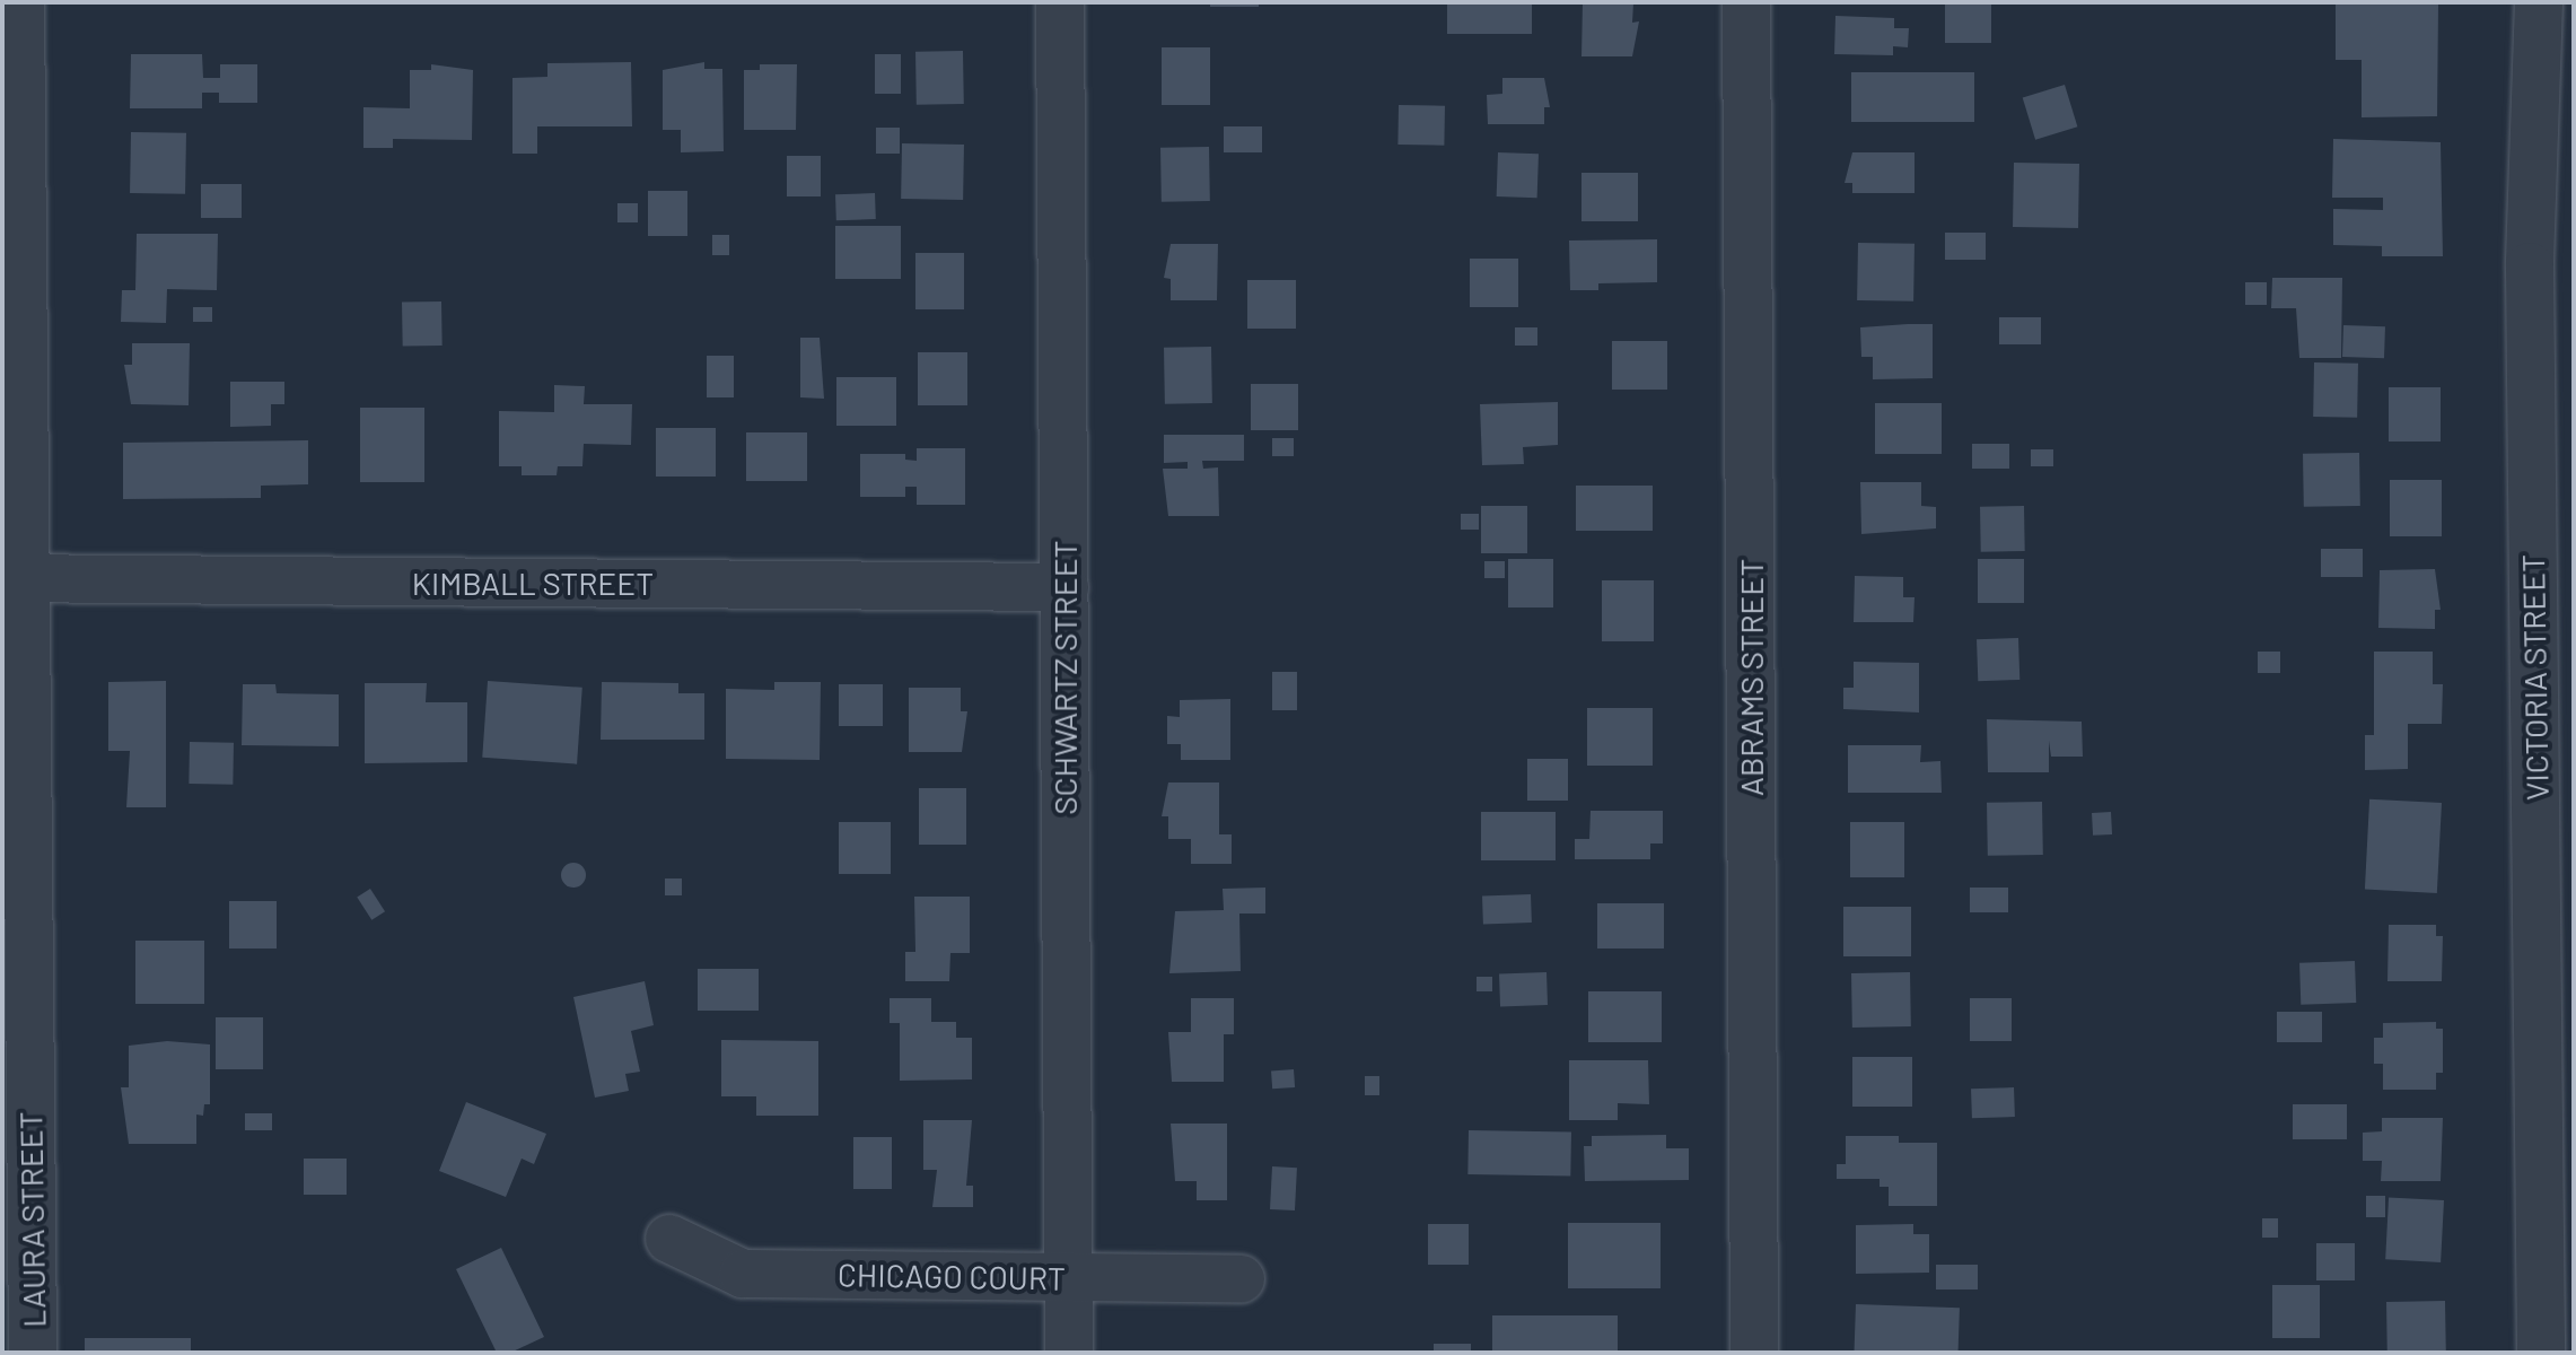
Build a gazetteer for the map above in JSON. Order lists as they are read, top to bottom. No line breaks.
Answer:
{"streets":{"street":["KIMBALL STREET","SCHWARTZ STREET","ABRAMS STREET","VICTORIA STREET","LAURA STREET","CHICAGO COURT"]},"crossings":[["KIMBALL STREET","SCHWARTZ STREET"],["KIMBALL STREET","LAURA STREET"],["SCHWARTZ STREET","CHICAGO COURT"]]}
